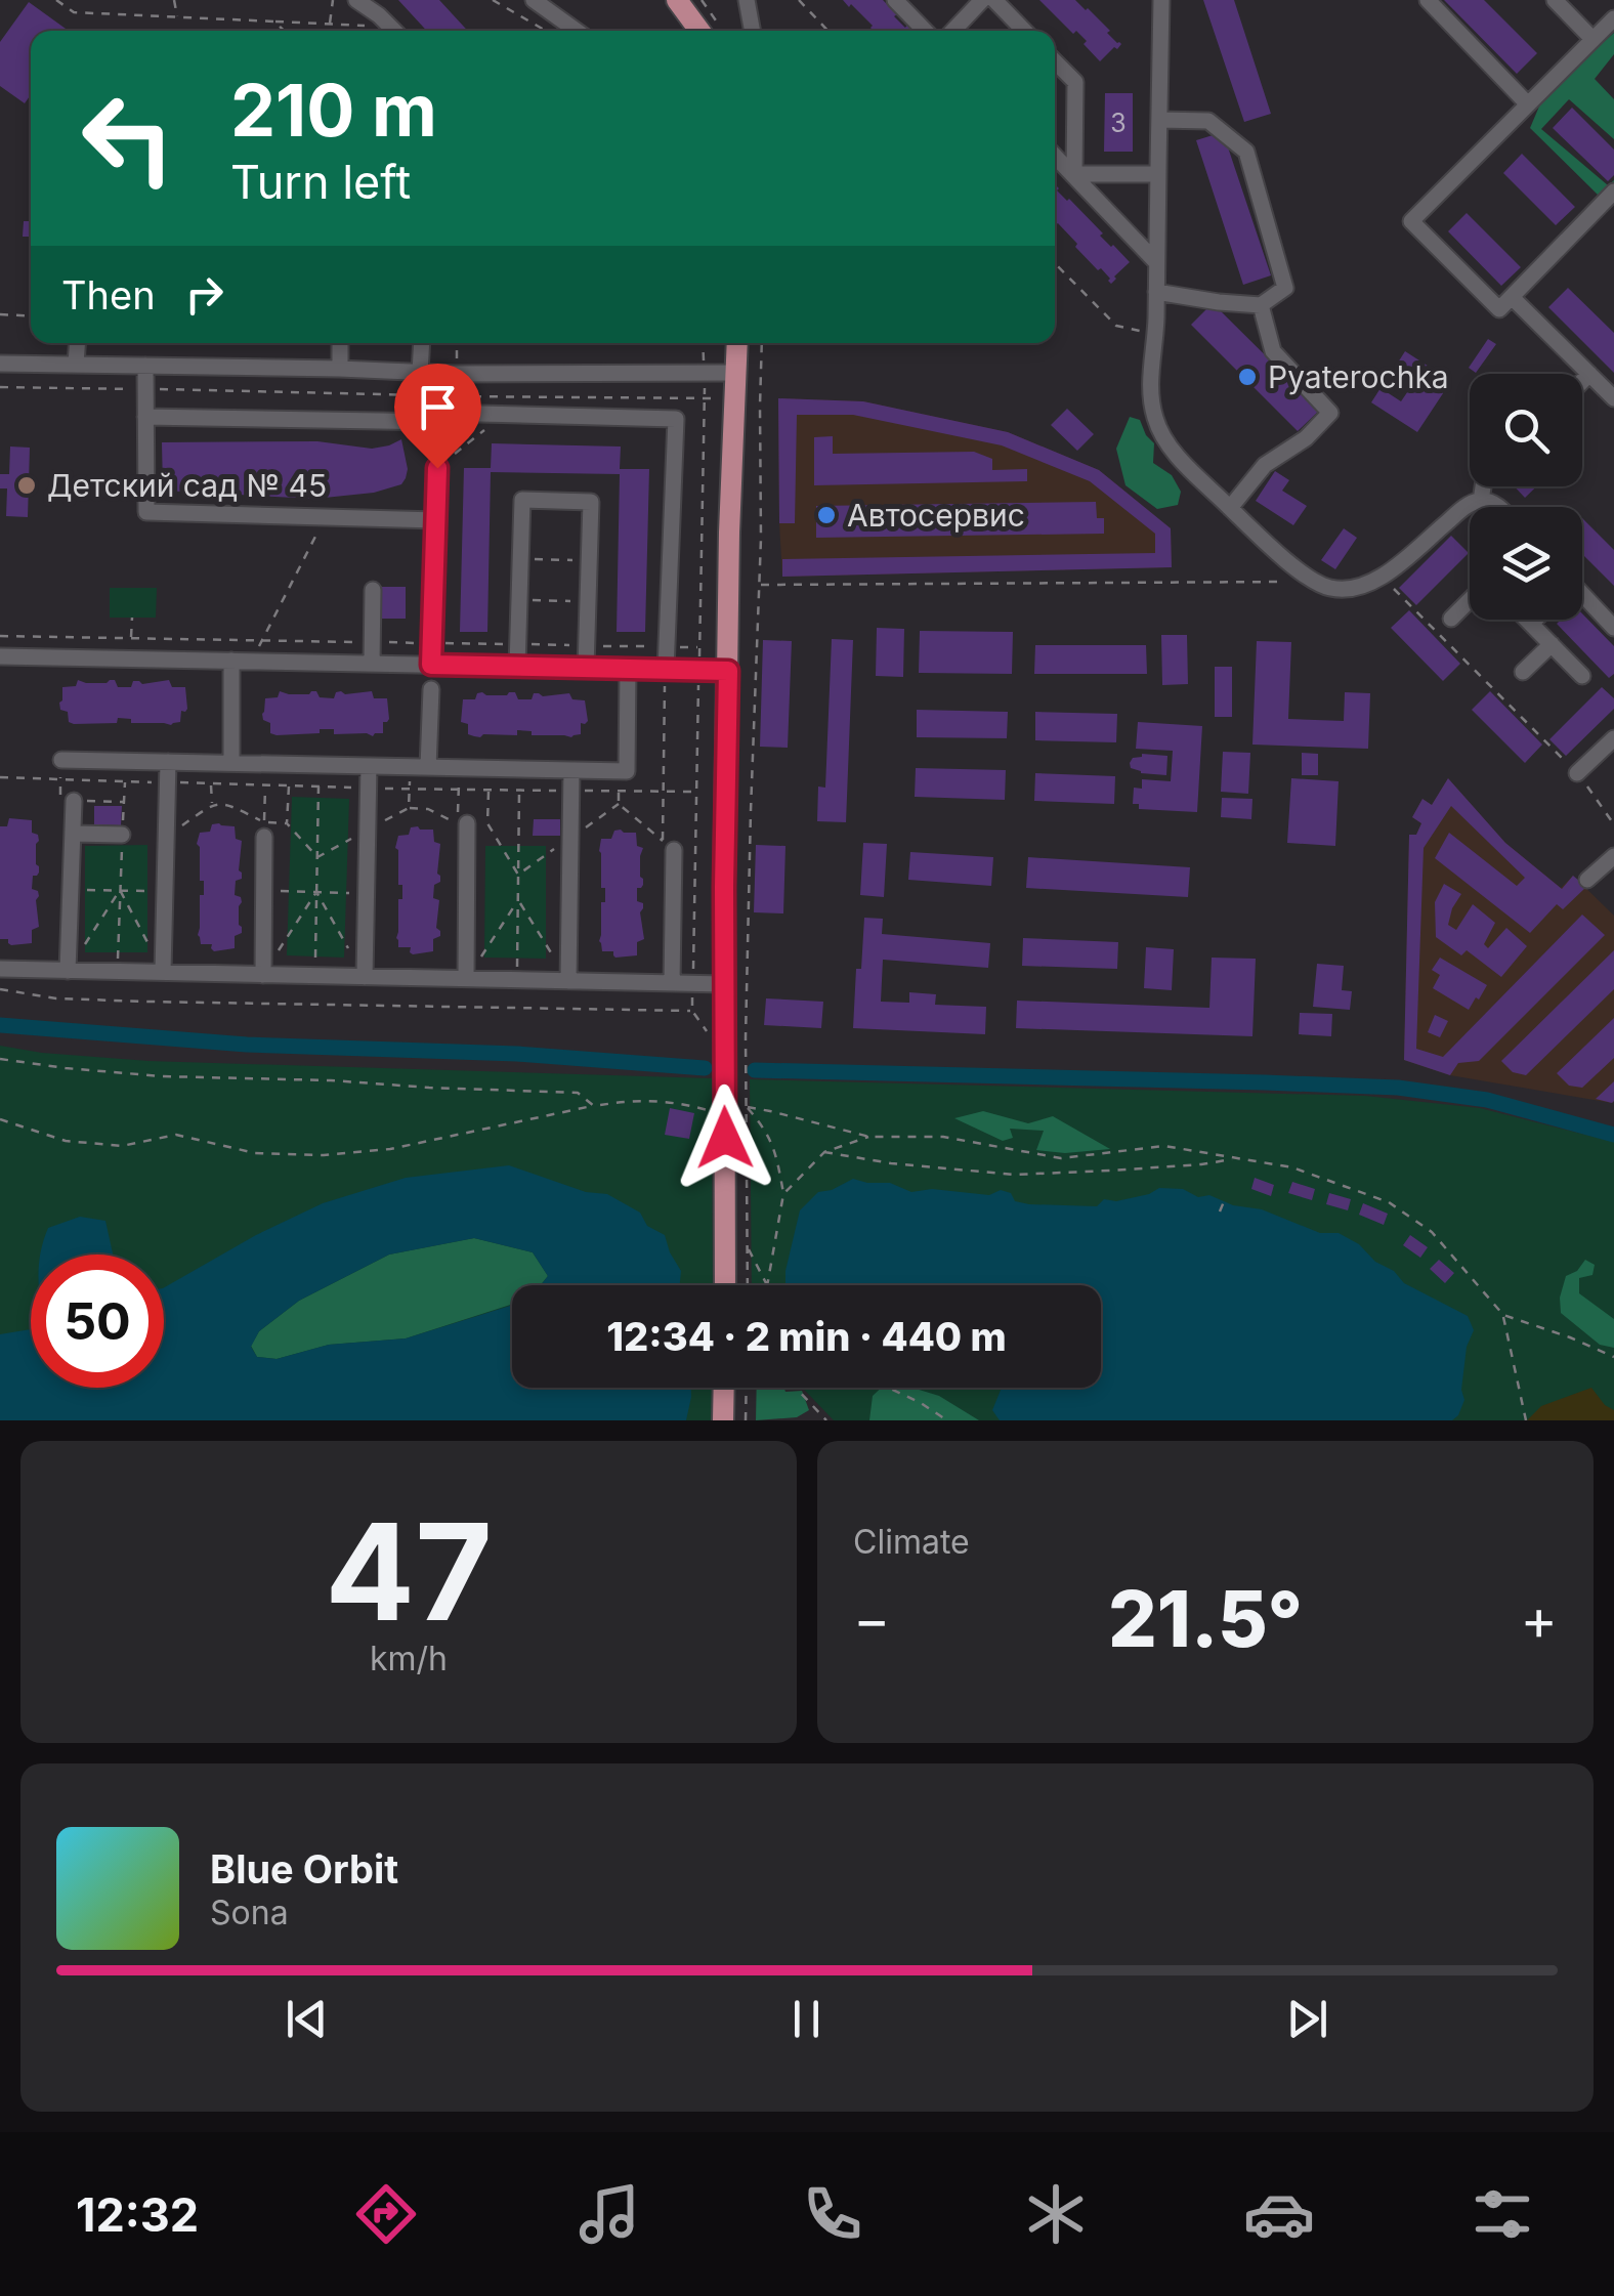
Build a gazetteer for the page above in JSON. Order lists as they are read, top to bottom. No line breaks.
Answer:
{"places":["Pyaterochka","Детский сад № 45","Автосервис"],"house_numbers":["3"],"page":{"turn":["210 m","Turn left"],"then":"Then","limit":"50","trip":"12:34 · 2 min · 440 m","tile":[["47","km/h"],"Climate"],"heat":["−","21.5°","+"],"song":["Blue Orbit","Sona"],"tabs":"12:32"}}
